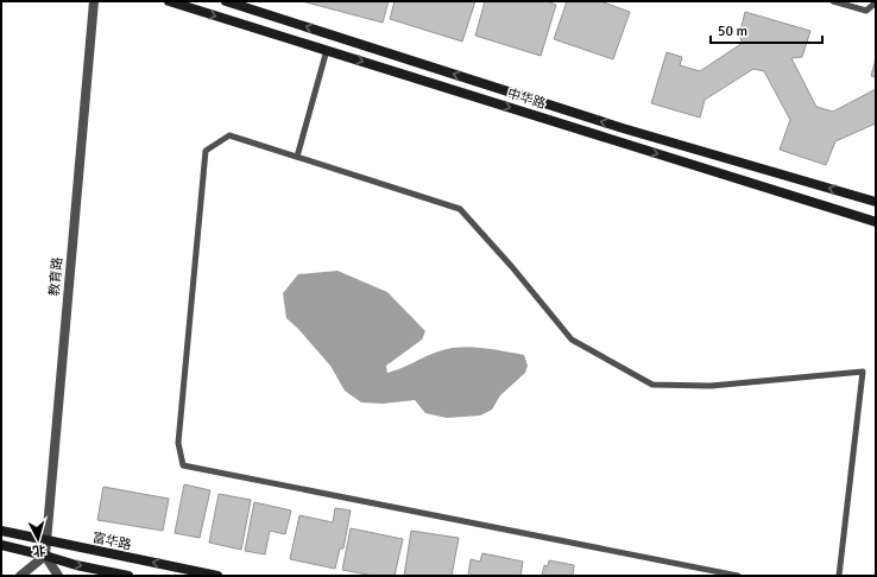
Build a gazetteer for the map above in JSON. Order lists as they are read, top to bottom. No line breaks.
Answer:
{"streets":{"street":["中华路","教育路","富华路"]},"crossings":[["教育路","富华路"]],"scale_bar":"50 m","north":"bottom"}
